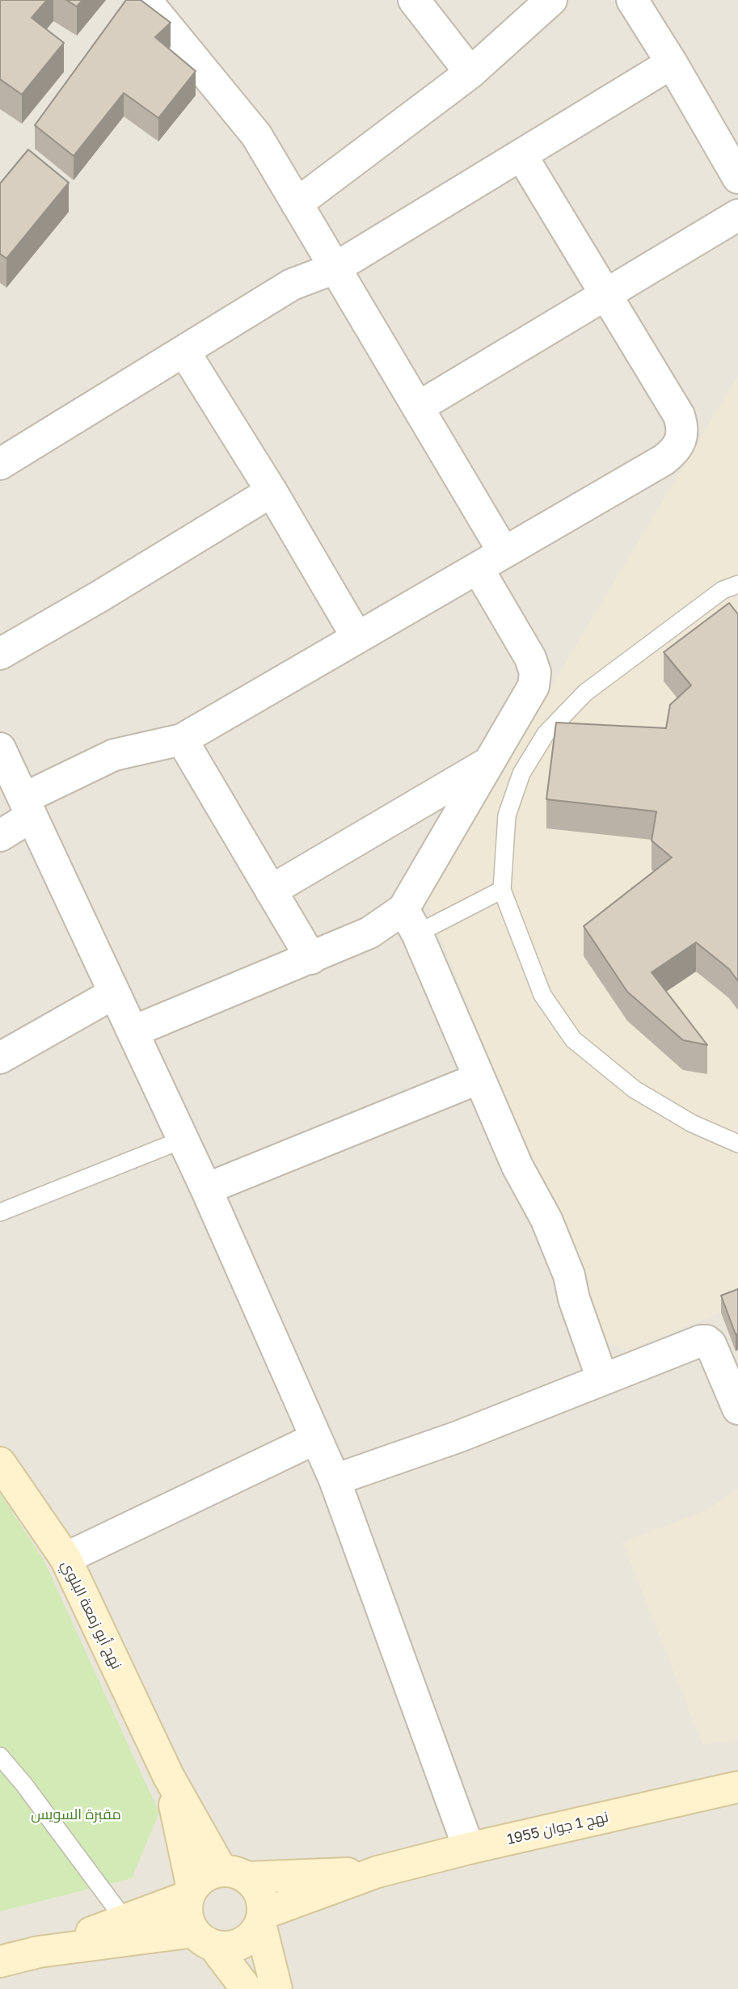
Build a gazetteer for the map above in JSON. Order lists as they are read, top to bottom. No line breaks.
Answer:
{"streets":{"main road":["نهج أبو زمعة البلوي","نهج 1 جوان 1955"]},"crossings":[["نهج أبو زمعة البلوي","نهج 1 جوان 1955"]],"parks":["مقبرة السويس"]}
